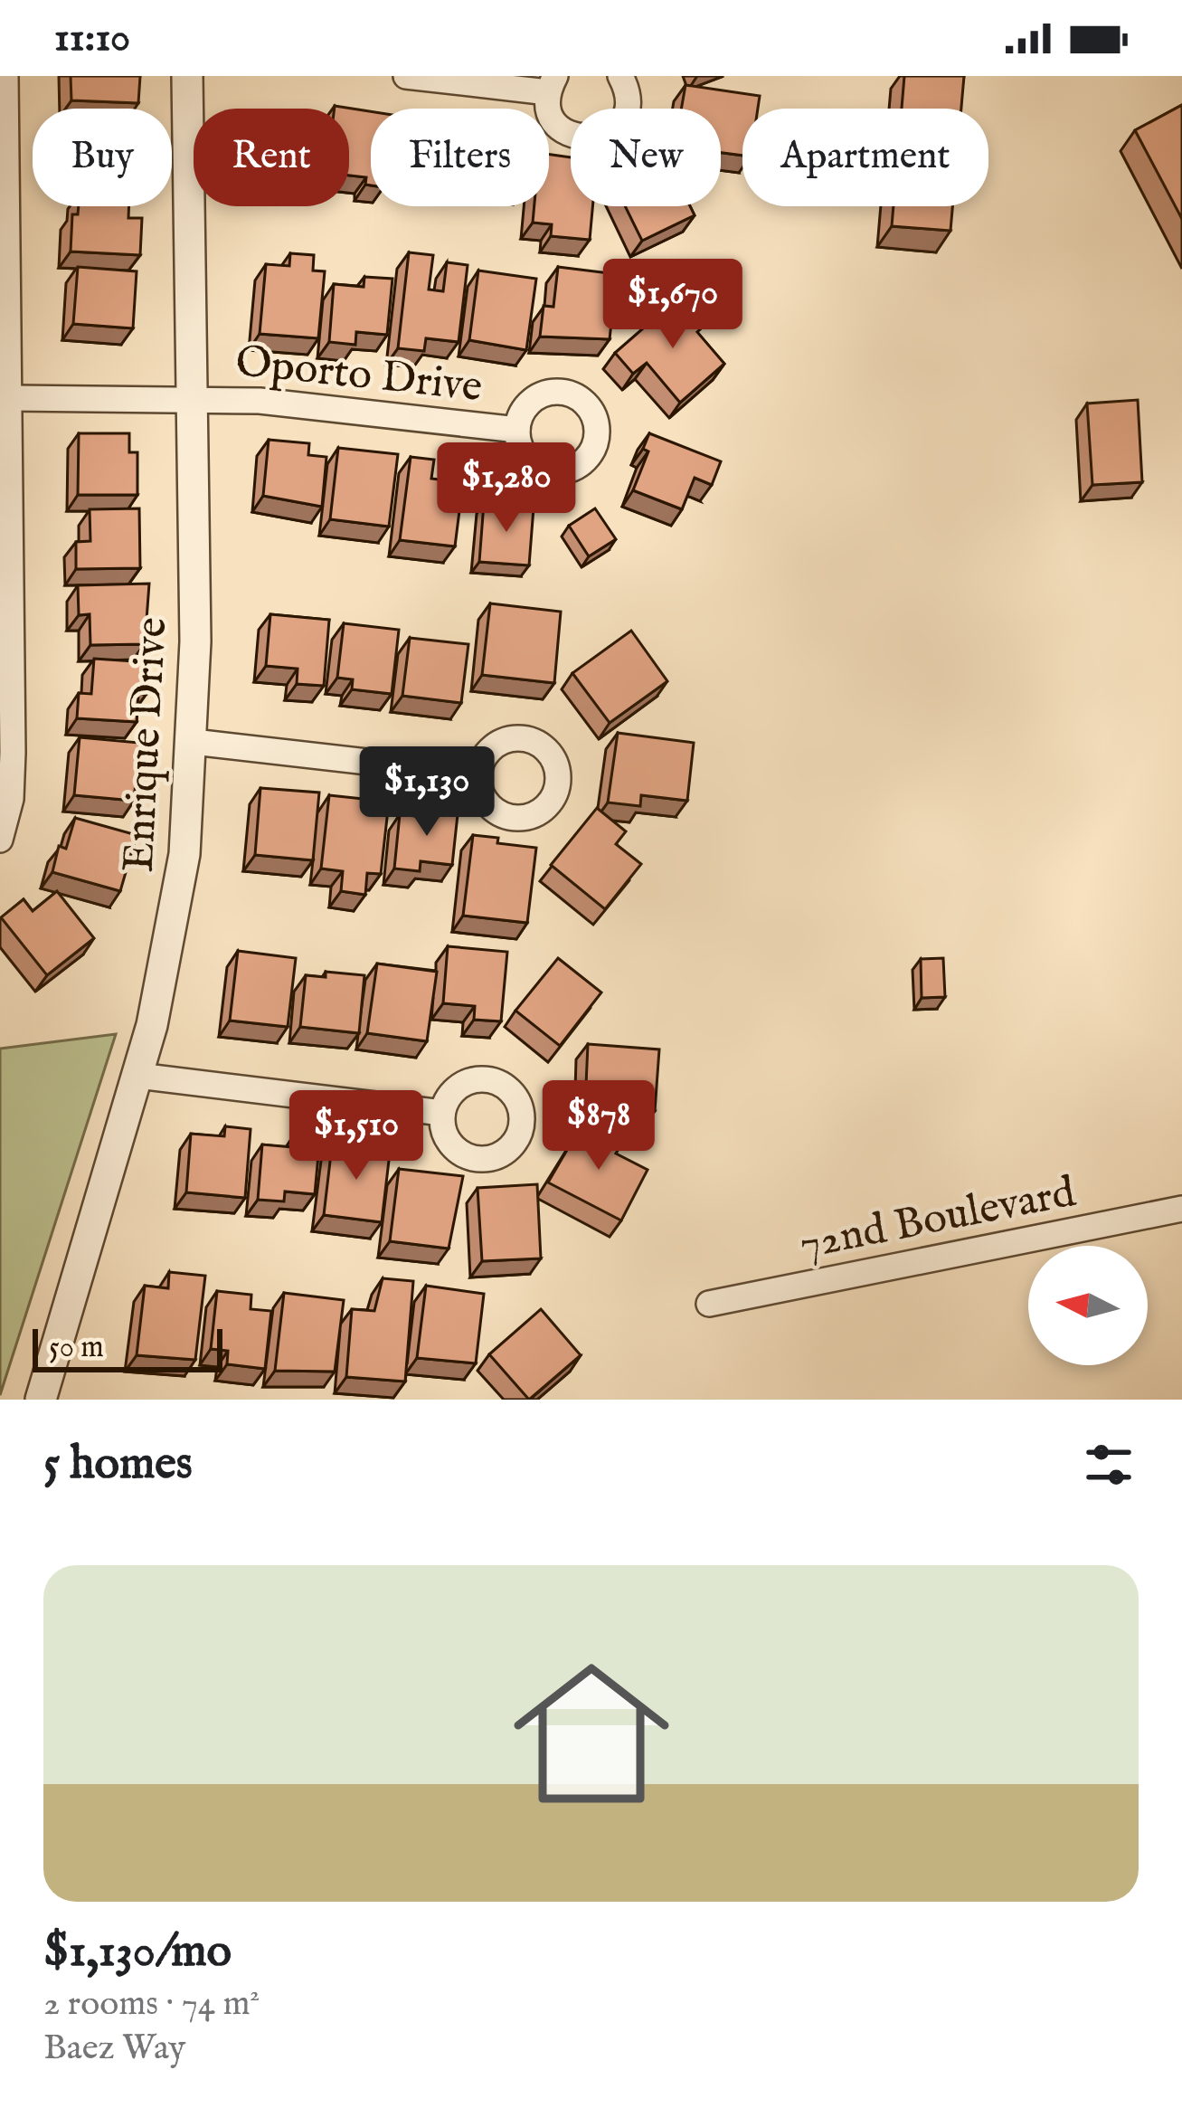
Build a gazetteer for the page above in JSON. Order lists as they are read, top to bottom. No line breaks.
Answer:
{"streets":{"street":["Oporto Drive","Enrique Drive","72nd Boulevard"]},"crossings":[["Oporto Drive","Enrique Drive"]],"scale_bar":"50 m","north":"left","page":{"status":"11:10","chip":["Buy","Rent","Filters","New","Apartment"],"price":["$1,670","$1,280","$1,130","$878","$1,510"],"scale":"50 m","heading":"5 homes","list":[{"name":"$1,130/mo","note":"2 rooms · 74 m² · Baez Way"}]}}
